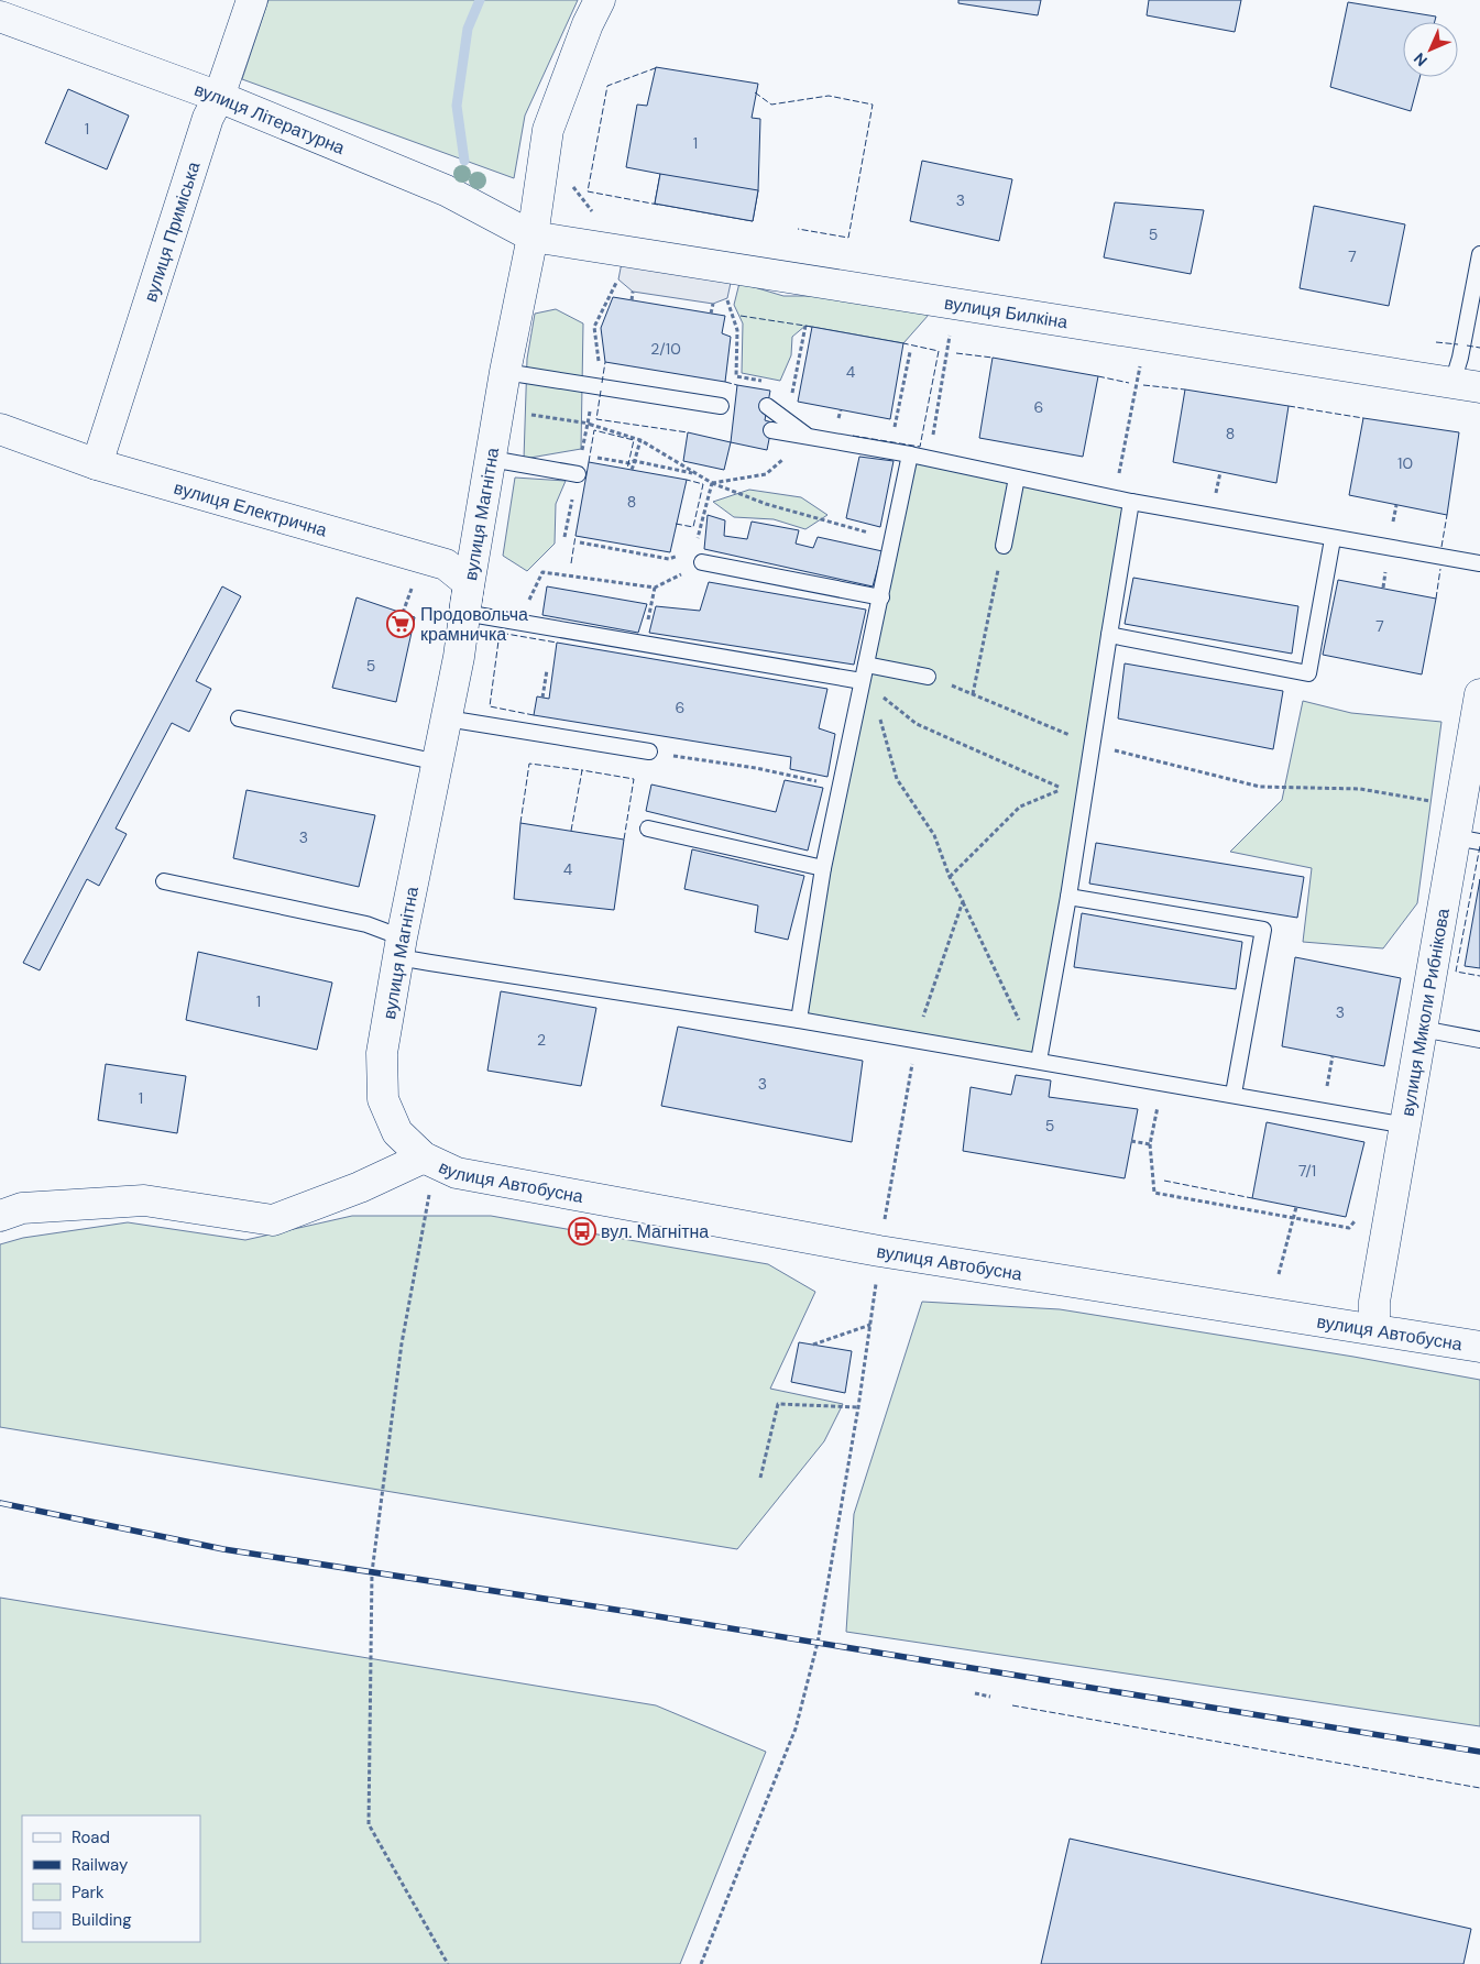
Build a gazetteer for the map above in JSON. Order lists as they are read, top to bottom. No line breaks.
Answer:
{"streets":{"street":["вулиця Літературна","вулиця Приміська","вулиця Билкіна","вулиця Електрична","вулиця Магнітна","вулиця Миколи Рибнікова","вулиця Автобусна"]},"crossings":[["вулиця Літературна","вулиця Приміська"],["вулиця Літературна","вулиця Билкіна"],["вулиця Літературна","вулиця Магнітна"],["вулиця Приміська","вулиця Електрична"],["вулиця Билкіна","вулиця Магнітна"],["вулиця Електрична","вулиця Магнітна"],["вулиця Магнітна","вулиця Автобусна"],["вулиця Миколи Рибнікова","вулиця Автобусна"]],"places":{"supermarket":["Продовольча крамничка"],"bus stop":["вул. Магнітна"]},"house_numbers":["1","1","3","5","7","2/10","4","6","8","10","8","7","5","6","3","4","1","3","2","3","1","5","7/1"],"legend":["Road","Railway","Park","Building"],"north":"bottom left"}
